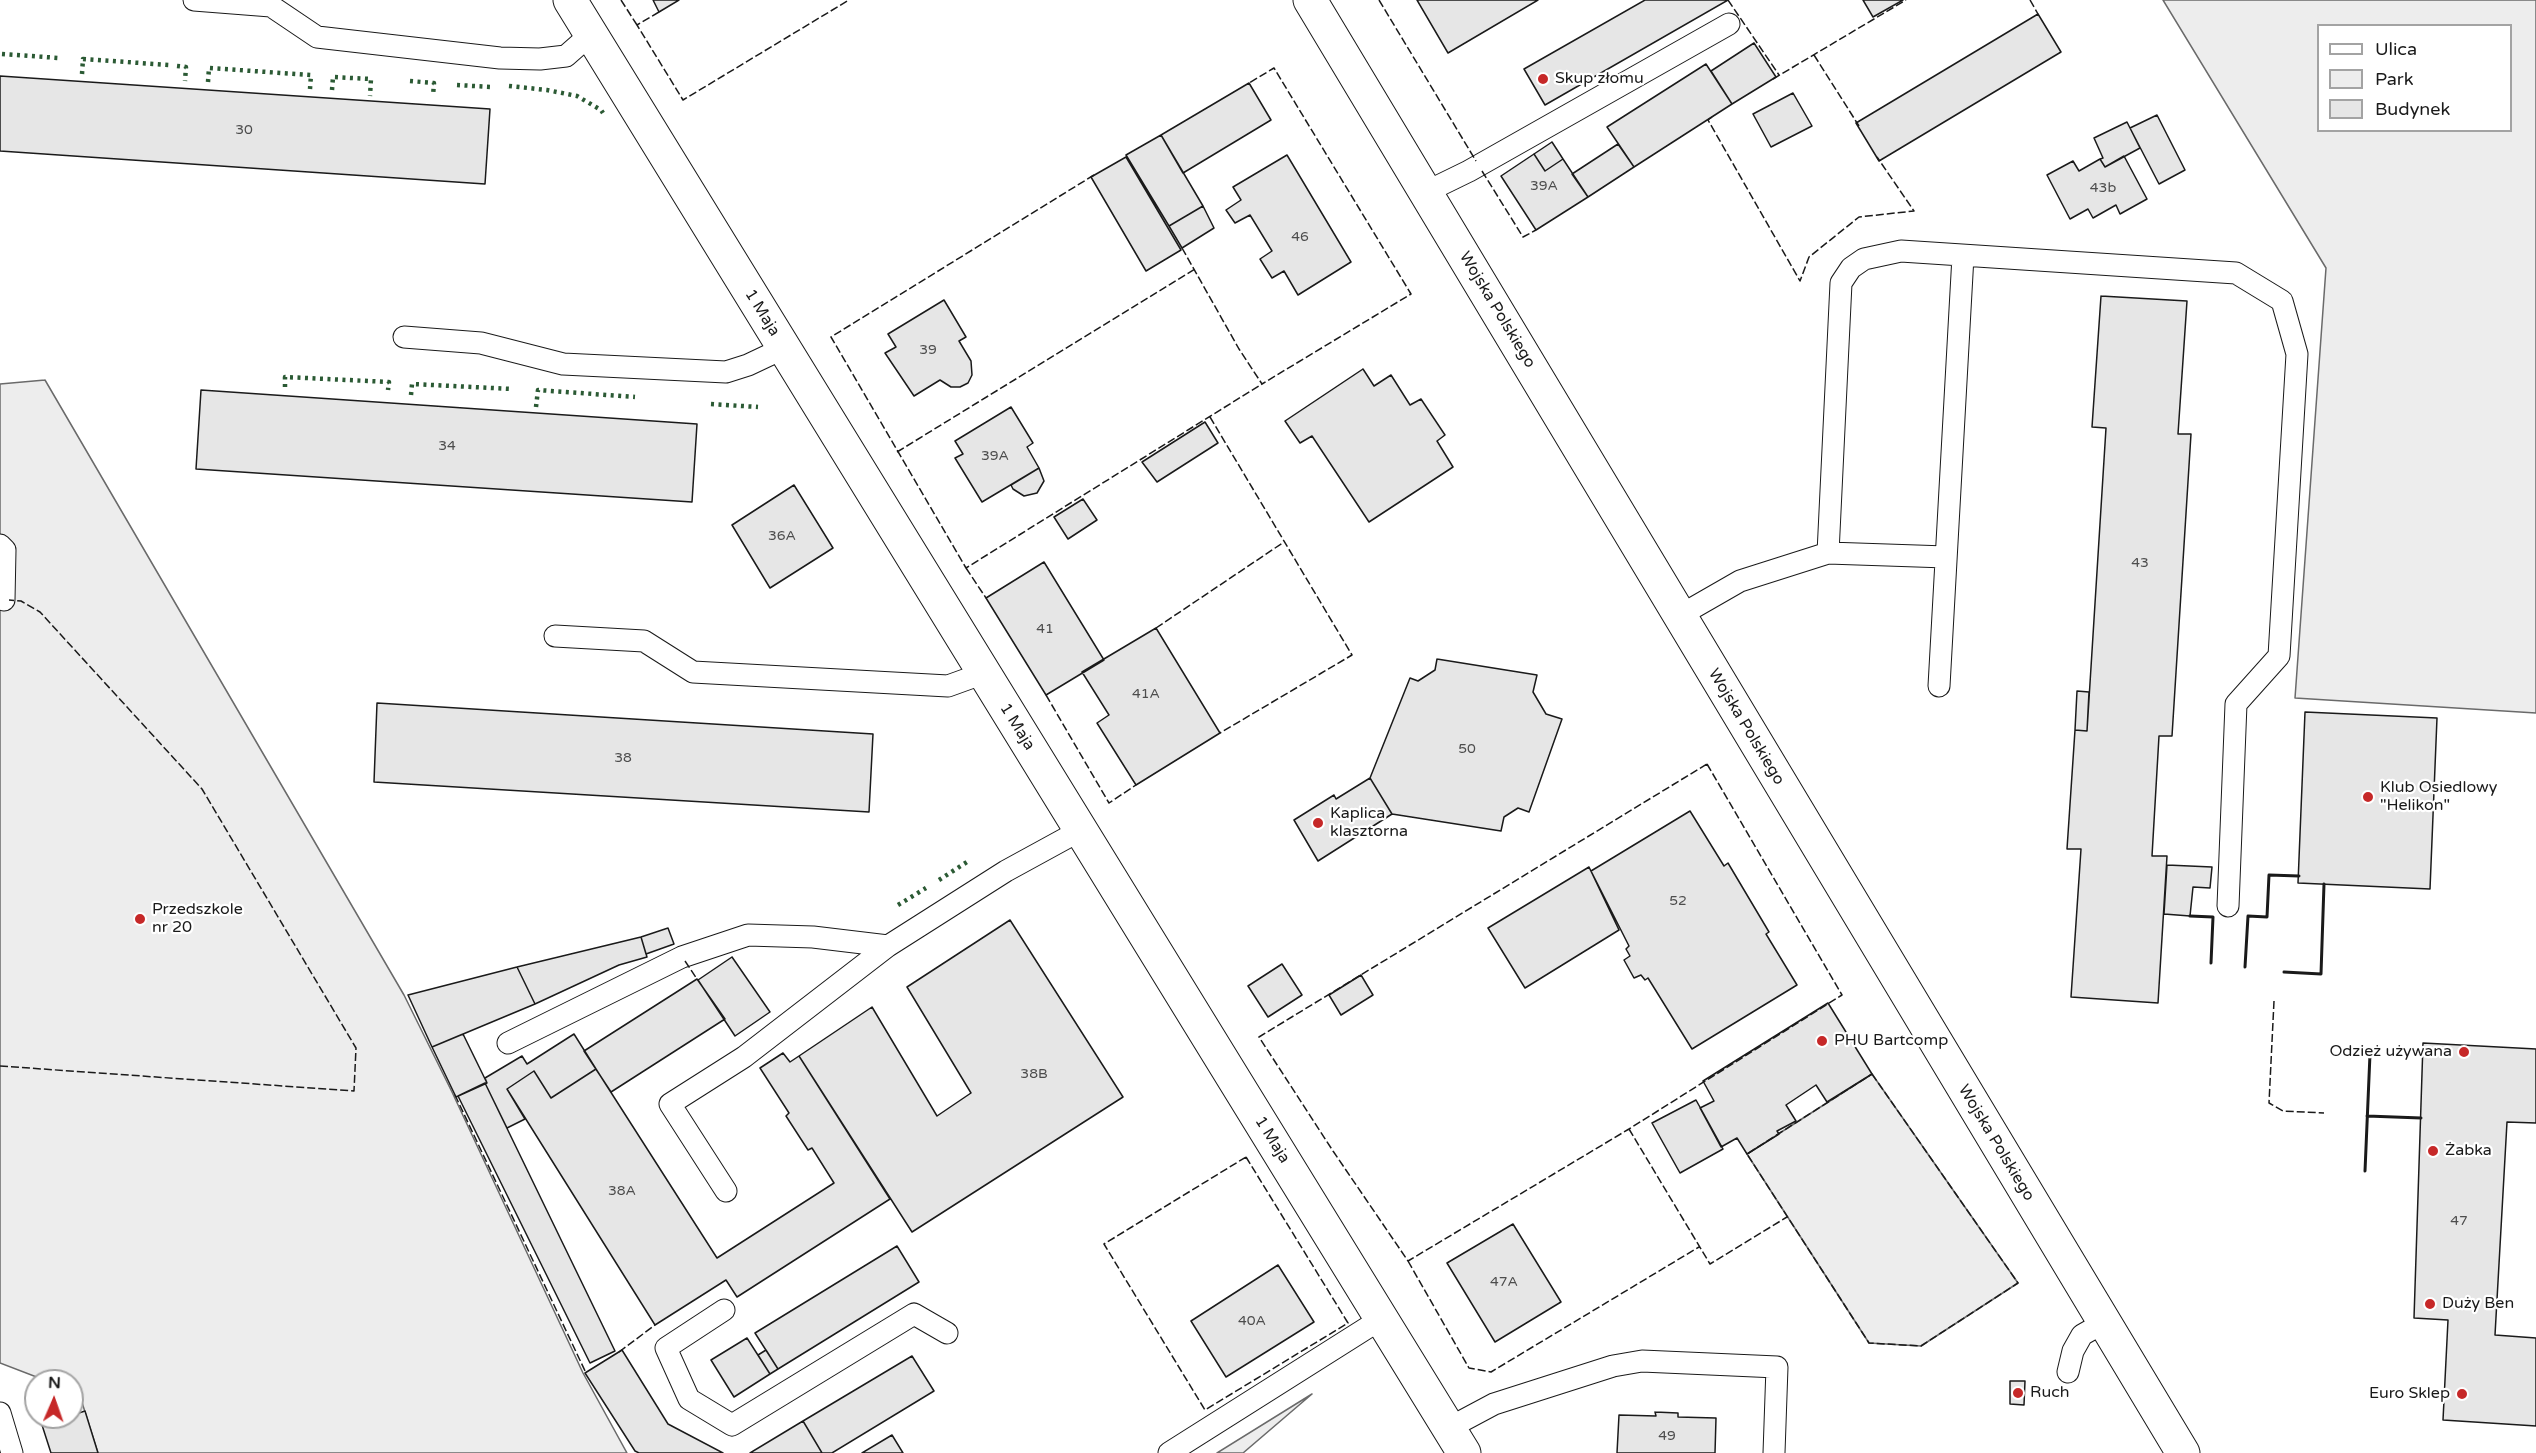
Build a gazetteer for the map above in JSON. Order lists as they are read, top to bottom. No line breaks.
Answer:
{"streets":{"street":["Wojska Polskiego","1 Maja"]},"places":["Skup złomu","Klub Osiedlowy \"Helikon\"","Kaplica klasztorna","Przedszkole nr 20","PHU Bartcomp","Odzież używana","Żabka","Duży Ben","Ruch","Euro Sklep"],"house_numbers":["30","39A","43b","46","39","34","39A","36A","43","41","41A","50","38","52","38B","38A","47","47A","40A","49"],"legend":["Ulica","Park","Budynek"],"north":"top"}
